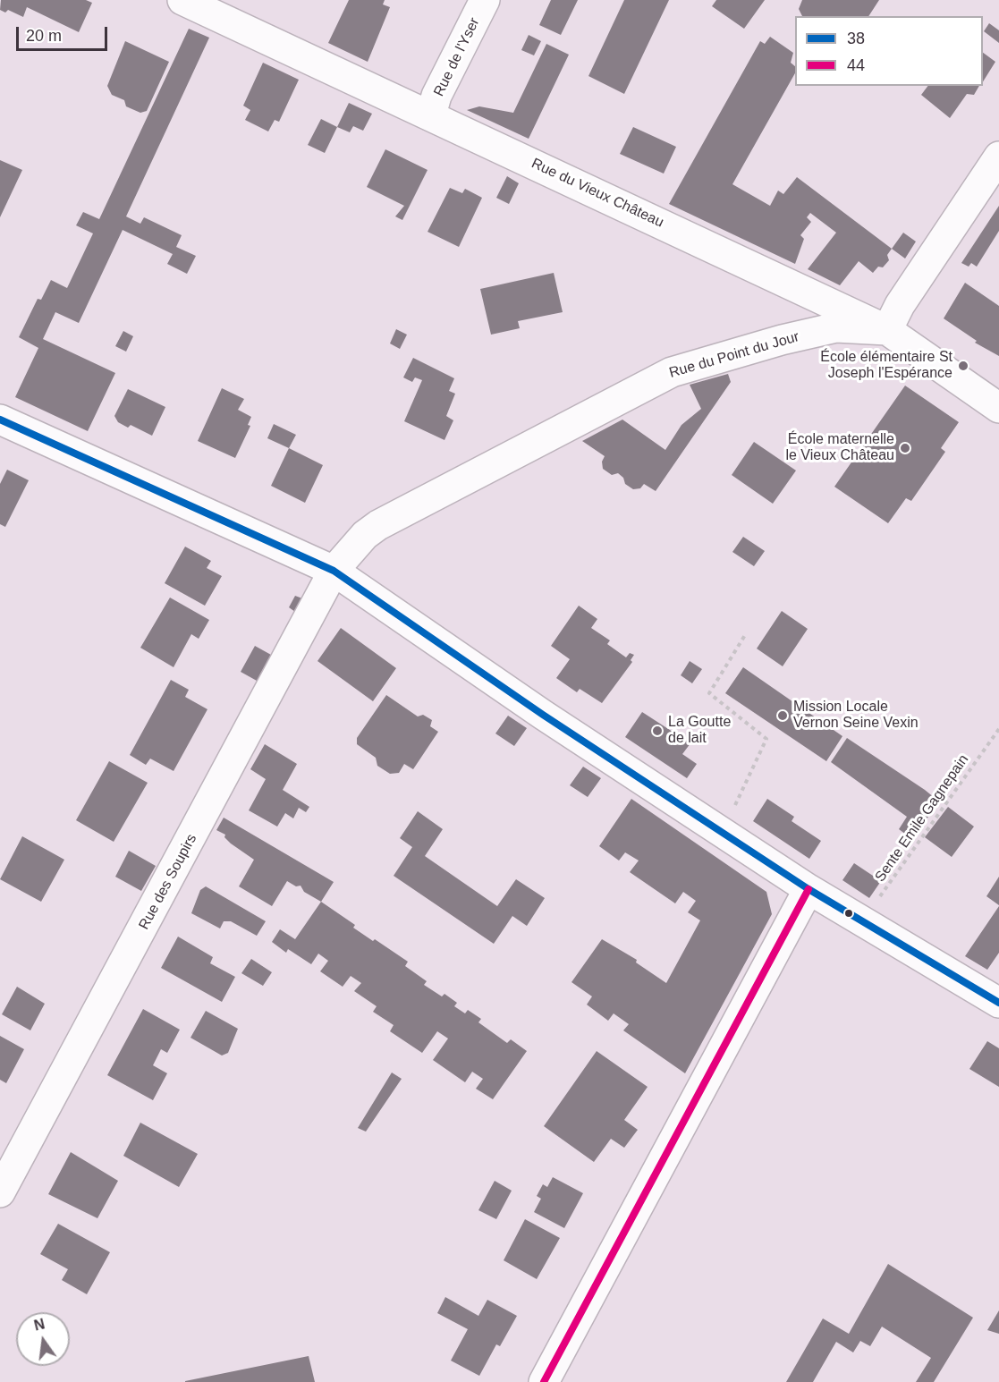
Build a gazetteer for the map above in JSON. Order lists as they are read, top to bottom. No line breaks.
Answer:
{"streets":{"street":["Rue de l'Yser","Rue du Vieux Château","Rue du Point du Jour","Rue des Soupirs"],"path":["Sente Emile Gagnepain"]},"crossings":[["Rue de l'Yser","Rue du Vieux Château"],["Rue du Vieux Château","Rue du Point du Jour"],["Rue du Point du Jour","Rue des Soupirs"]],"places":["École élémentaire St Joseph l'Espérance","École maternelle le Vieux Château","Mission Locale Vernon Seine Vexin","La Goutte de lait"],"lines":["transit line 38","transit line 44"],"legend":["38","44"],"scale_bar":"20 m","north":"top"}
